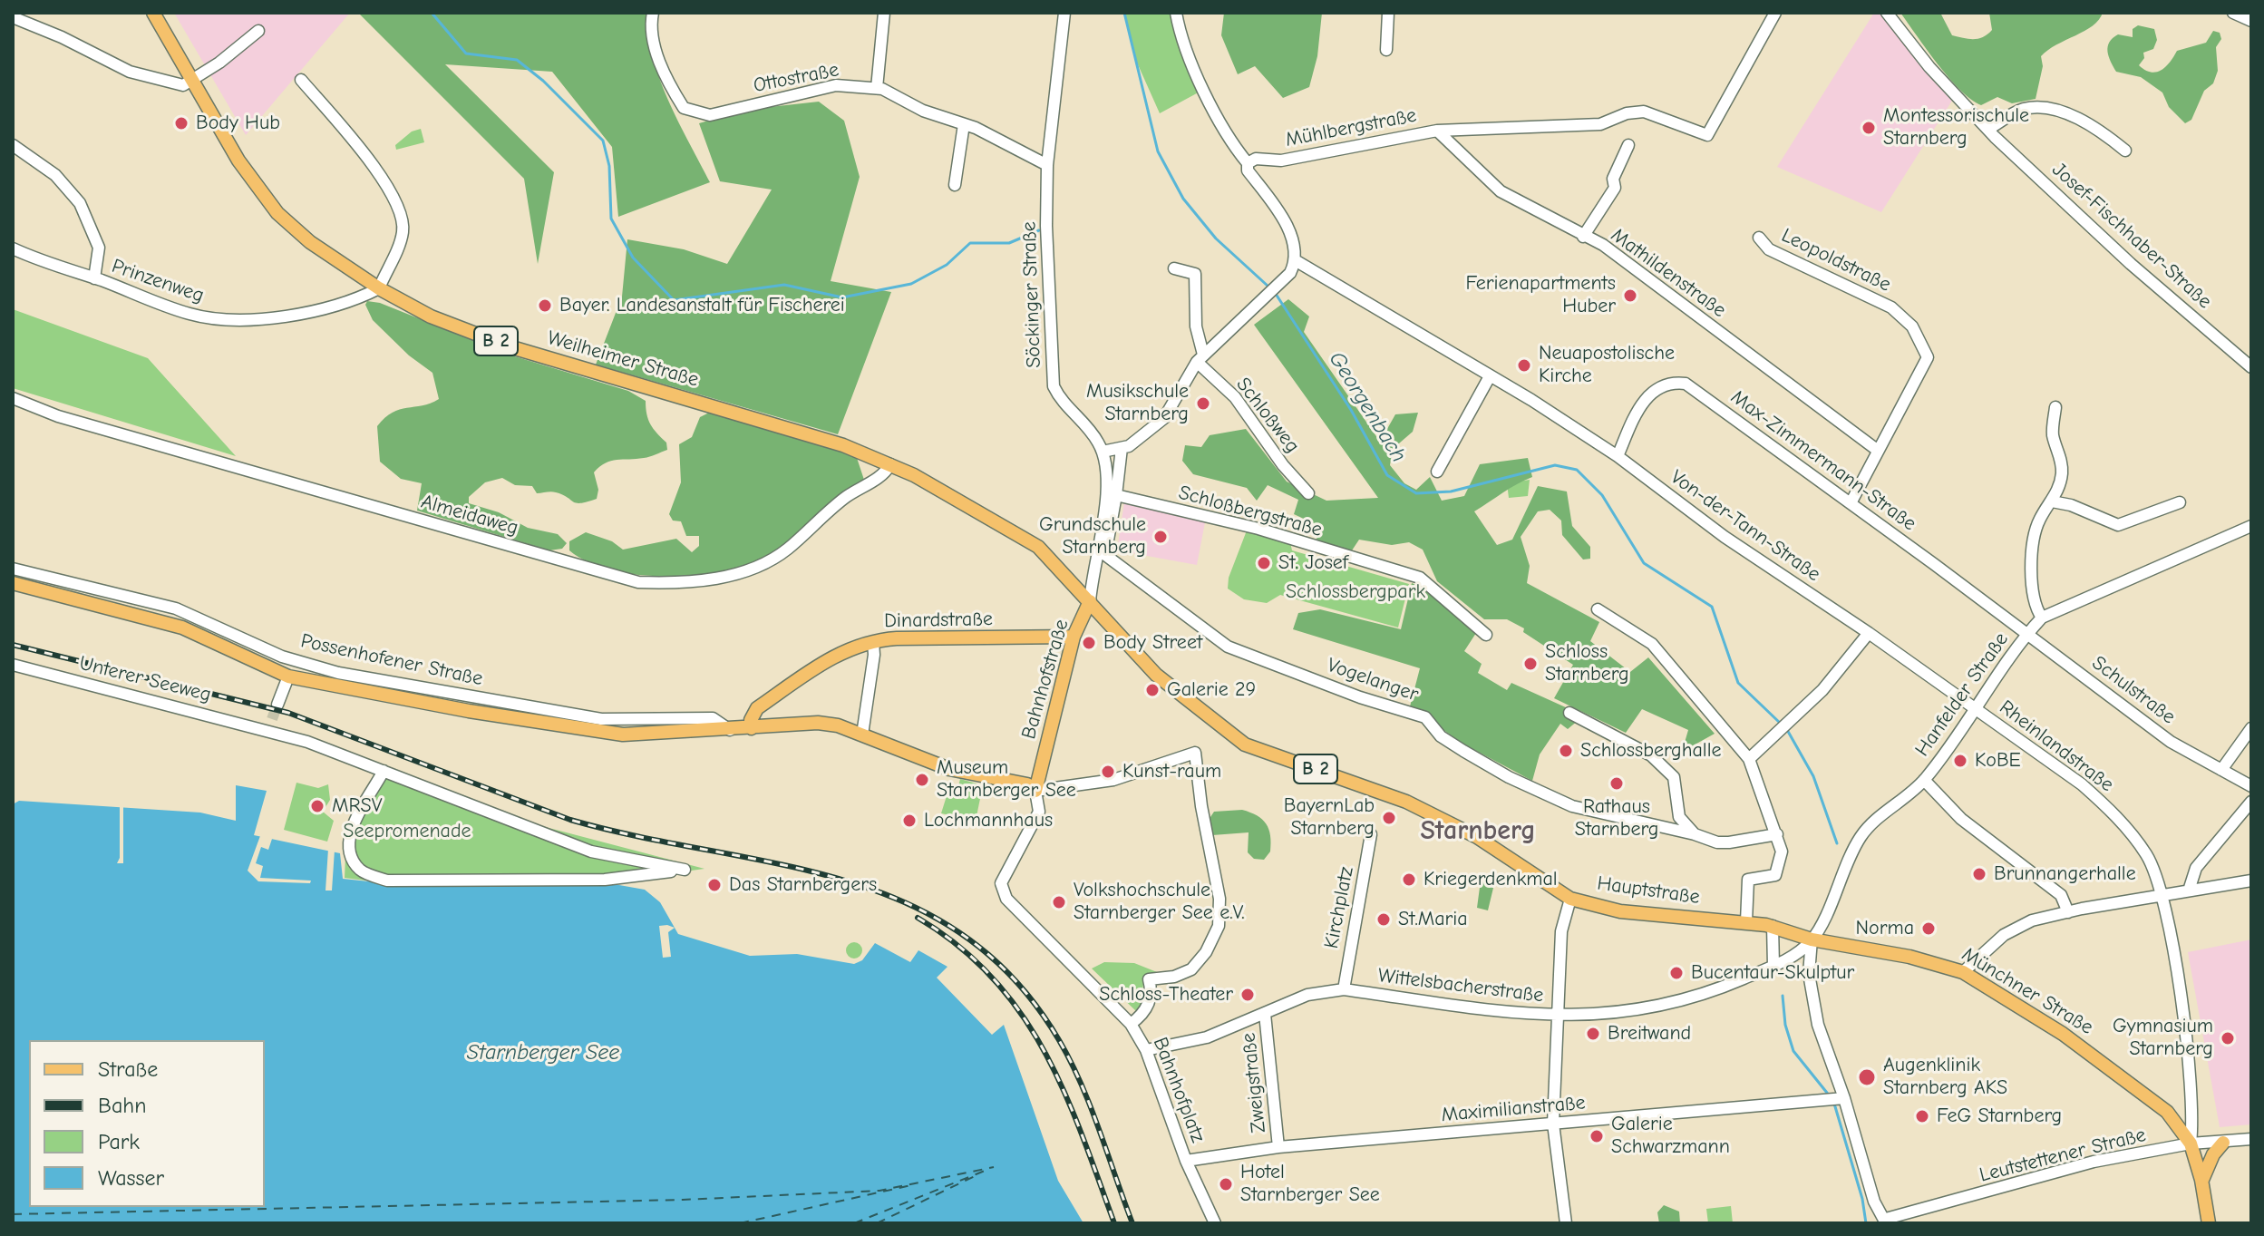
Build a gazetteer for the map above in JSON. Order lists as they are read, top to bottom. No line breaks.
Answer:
{"streets":{"main road":["B 2","Weilheimer Straße","Dinardstraße","Possenhofener Straße","Bahnhofstraße","Hauptstraße","Münchner Straße"],"street":["Ottostraße","Mühlbergstraße","Josef-Fischhaber-Straße","Leopoldstraße","Mathildenstraße","Prinzenweg","Söckinger Straße","Schloßweg","Max-Zimmermann-Straße","Schloßbergstraße","Almeidaweg","Von-der-Tann-Straße","Unterer Seeweg","Vogelanger","Schulstraße","Hanfelder Straße","Rheinlandstraße","Kirchplatz","Wittelsbacherstraße","Zweigstraße","Bahnhofplatz","Maximilianstraße","Leutstettener Straße"]},"crossings":[["Ottostraße","Söckinger Straße"],["Mühlbergstraße","Mathildenstraße"],["Leopoldstraße","Mathildenstraße"],["Leopoldstraße","Max-Zimmermann-Straße"],["Prinzenweg","Weilheimer Straße"],["Söckinger Straße","Weilheimer Straße"],["Söckinger Straße","Bahnhofstraße"],["Söckinger Straße","Hauptstraße"],["Weilheimer Straße","Almeidaweg"],["Weilheimer Straße","Bahnhofstraße"],["Weilheimer Straße","Hauptstraße"],["Max-Zimmermann-Straße","Von-der-Tann-Straße"],["Max-Zimmermann-Straße","Schulstraße"],["Max-Zimmermann-Straße","Hanfelder Straße"],["Schloßbergstraße","Vogelanger"],["Von-der-Tann-Straße","Hanfelder Straße"],["Von-der-Tann-Straße","Rheinlandstraße"],["Dinardstraße","Possenhofener Straße"],["Dinardstraße","Bahnhofstraße"],["Possenhofener Straße","Bahnhofstraße"],["Bahnhofstraße","Hauptstraße"],["Bahnhofstraße","Bahnhofplatz"],["Schulstraße","Hanfelder Straße"],["Hanfelder Straße","Rheinlandstraße"],["Hanfelder Straße","Wittelsbacherstraße"],["Hanfelder Straße","Münchner Straße"],["Rheinlandstraße","Münchner Straße"],["Rheinlandstraße","Leutstettener Straße"],["Hauptstraße","Münchner Straße"],["Kirchplatz","Wittelsbacherstraße"],["Wittelsbacherstraße","Zweigstraße"],["Wittelsbacherstraße","Bahnhofplatz"],["Münchner Straße","Leutstettener Straße"],["Zweigstraße","Maximilianstraße"],["Bahnhofplatz","Maximilianstraße"]],"districts":["Starnberg"],"water":["Georgenbach","Starnberger See"],"parks":["Schlossbergpark","Seepromenade"],"places":["Body Hub","Montessorischule Starnberg","Ferienapartments Huber","Bayer. Landesanstalt für Fischerei","Neuapostolische Kirche","Musikschule Starnberg","Grundschule Starnberg","St. Josef","Body Street","Schloss Starnberg","Galerie 29","Schlossberghalle","KoBE","Kunst-raum","Museum Starnberger See","Rathaus Starnberg","MRSV","BayernLab Starnberg","Lochmannhaus","Brunnangerhalle","Kriegerdenkmal","Das Starnbergers","Volkshochschule Starnberger See e.V.","St.Maria","Norma","Bucentaur-Skulptur","Schloss-Theater","Breitwand","Gymnasium Starnberg","Augenklinik Starnberg AKS","FeG Starnberg","Galerie Schwarzmann","Hotel Starnberger See"],"legend":["Straße","Bahn","Park","Wasser"]}
